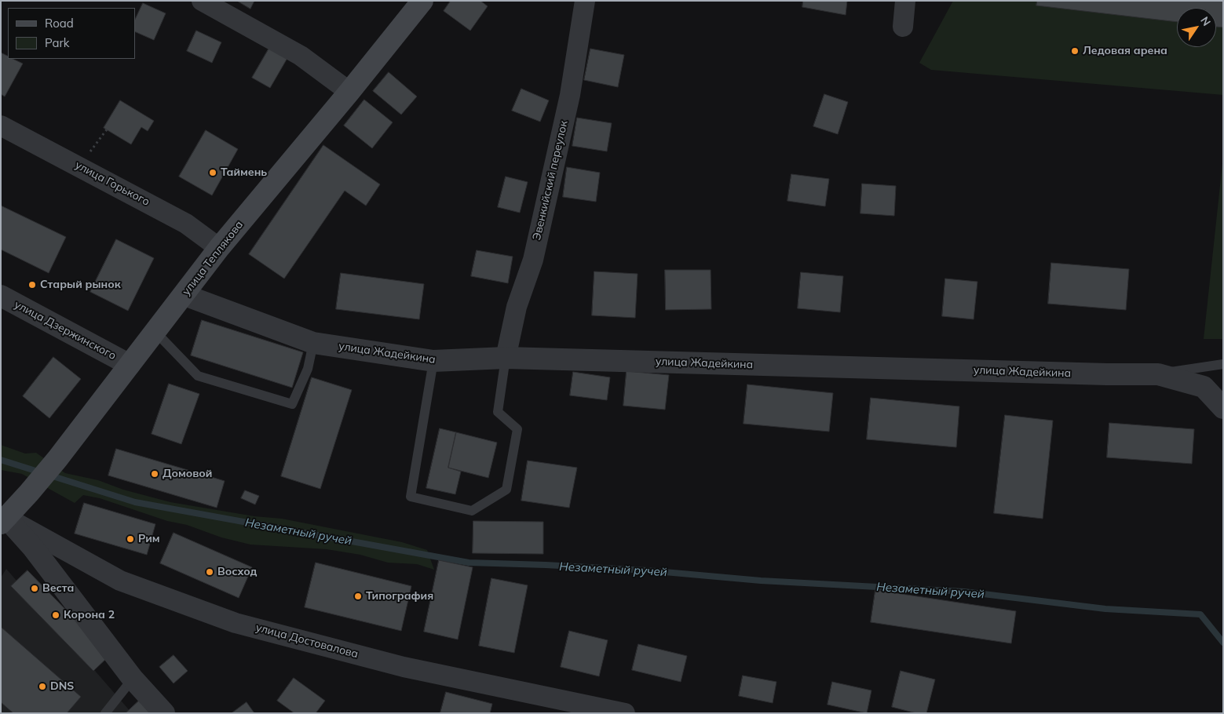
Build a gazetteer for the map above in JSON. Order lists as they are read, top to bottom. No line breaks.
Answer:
{"streets":{"main road":["улица Теплякова"],"street":["Эвенкийский переулок","улица Горького","улица Дзержинского","улица Жадейкина","улица Достовалова"]},"crossings":[["Эвенкийский переулок","улица Жадейкина"],["улица Горького","улица Теплякова"],["улица Теплякова","улица Дзержинского"],["улица Теплякова","улица Жадейкина"],["улица Теплякова","улица Достовалова"]],"water":["Незаметный ручей"],"places":["Ледовая арена","Таймень","Старый рынок","Домовой","Рим","Восход","Веста","Типография","Корона 2","DNS"],"legend":["Road","Park"],"north":"top right"}
